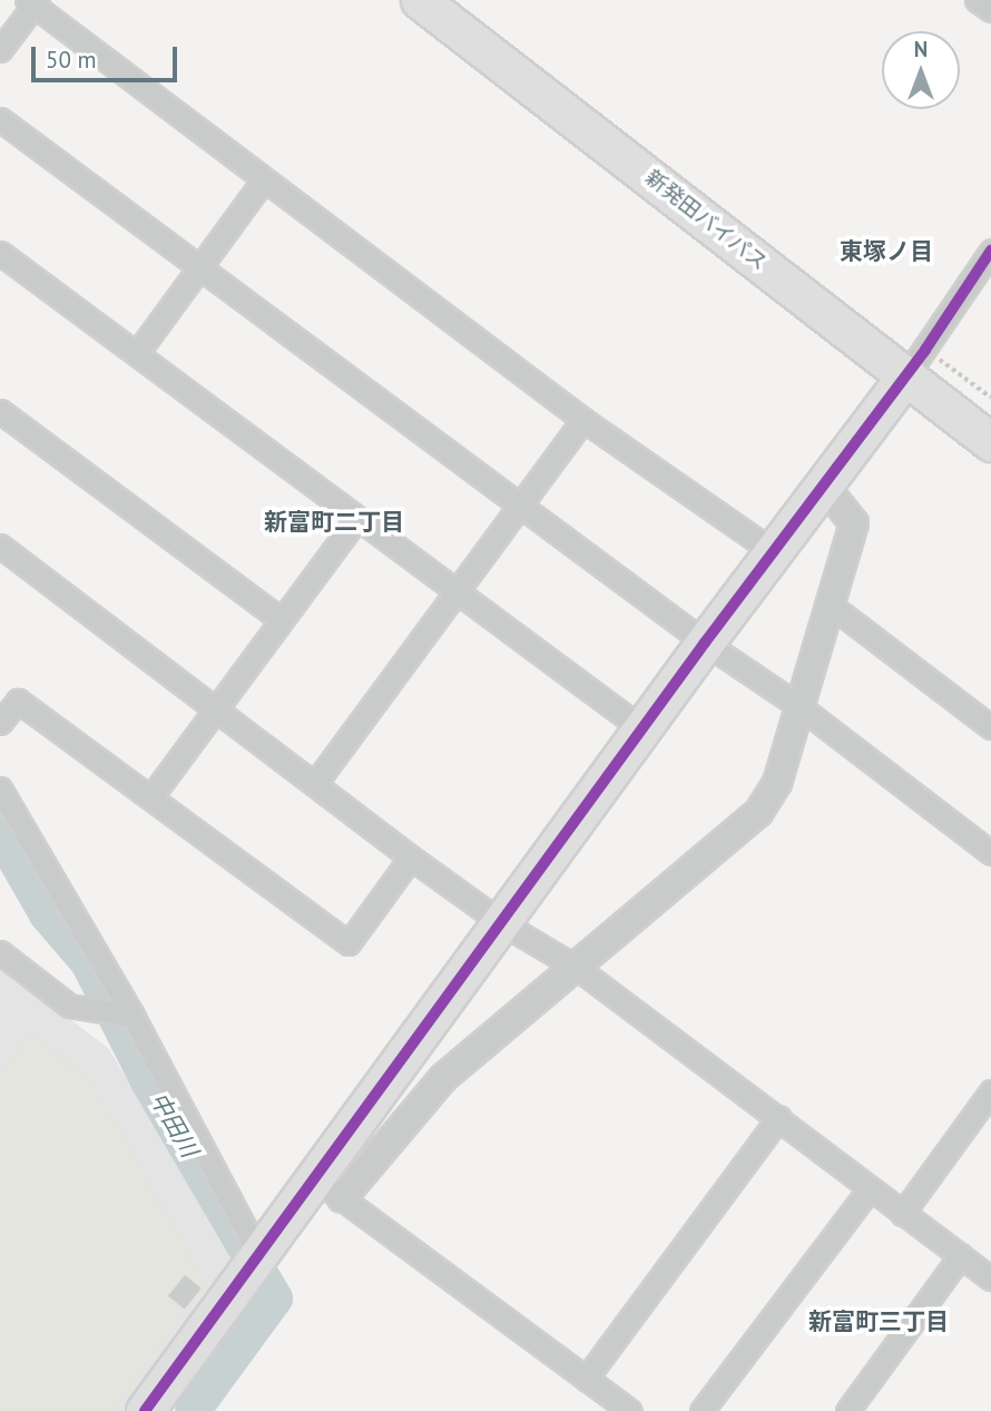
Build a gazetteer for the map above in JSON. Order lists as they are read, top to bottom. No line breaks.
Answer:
{"streets":{"highway":["新発田バイパス"]},"districts":["東塚ノ目","新富町二丁目","新富町三丁目"],"water":["中田川"],"scale_bar":"50 m","north":"top"}
